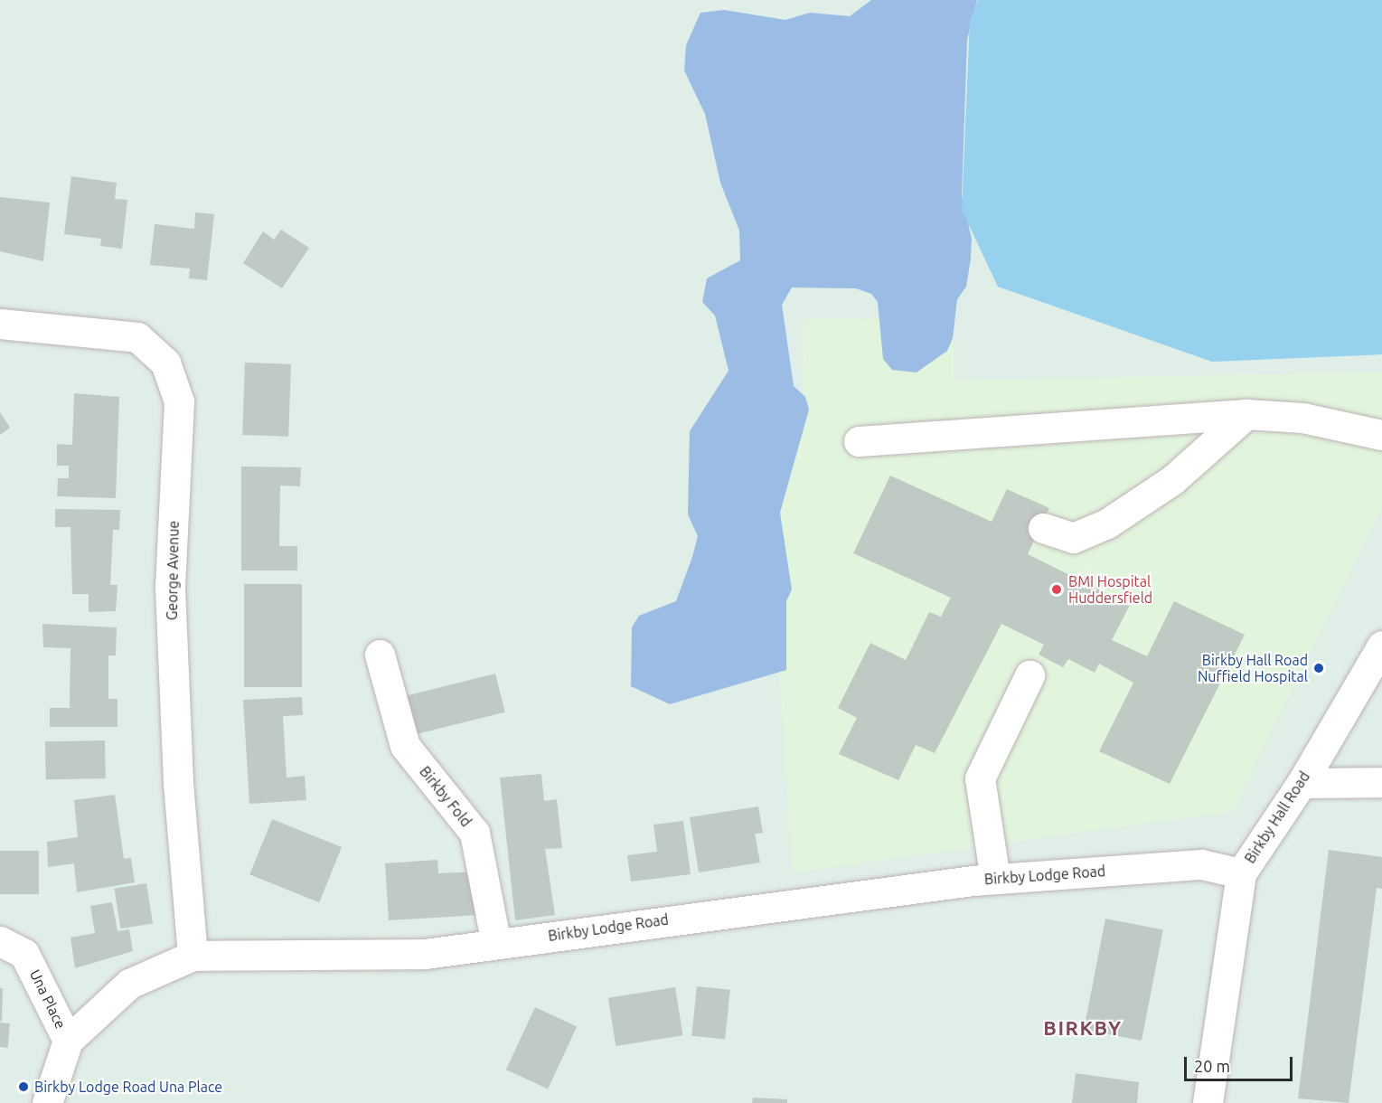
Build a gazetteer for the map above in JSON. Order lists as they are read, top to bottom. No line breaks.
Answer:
{"streets":{"street":["George Avenue","Birkby Fold","Birkby Hall Road","Birkby Lodge Road","Una Place"]},"crossings":[["George Avenue","Birkby Lodge Road"],["Birkby Fold","Birkby Lodge Road"],["Birkby Hall Road","Birkby Lodge Road"],["Birkby Lodge Road","Una Place"]],"districts":["BIRKBY"],"places":["BMI Hospital Huddersfield","Birkby Hall Road Nuffield Hospital","Birkby Lodge Road Una Place"],"scale_bar":"20 m"}
